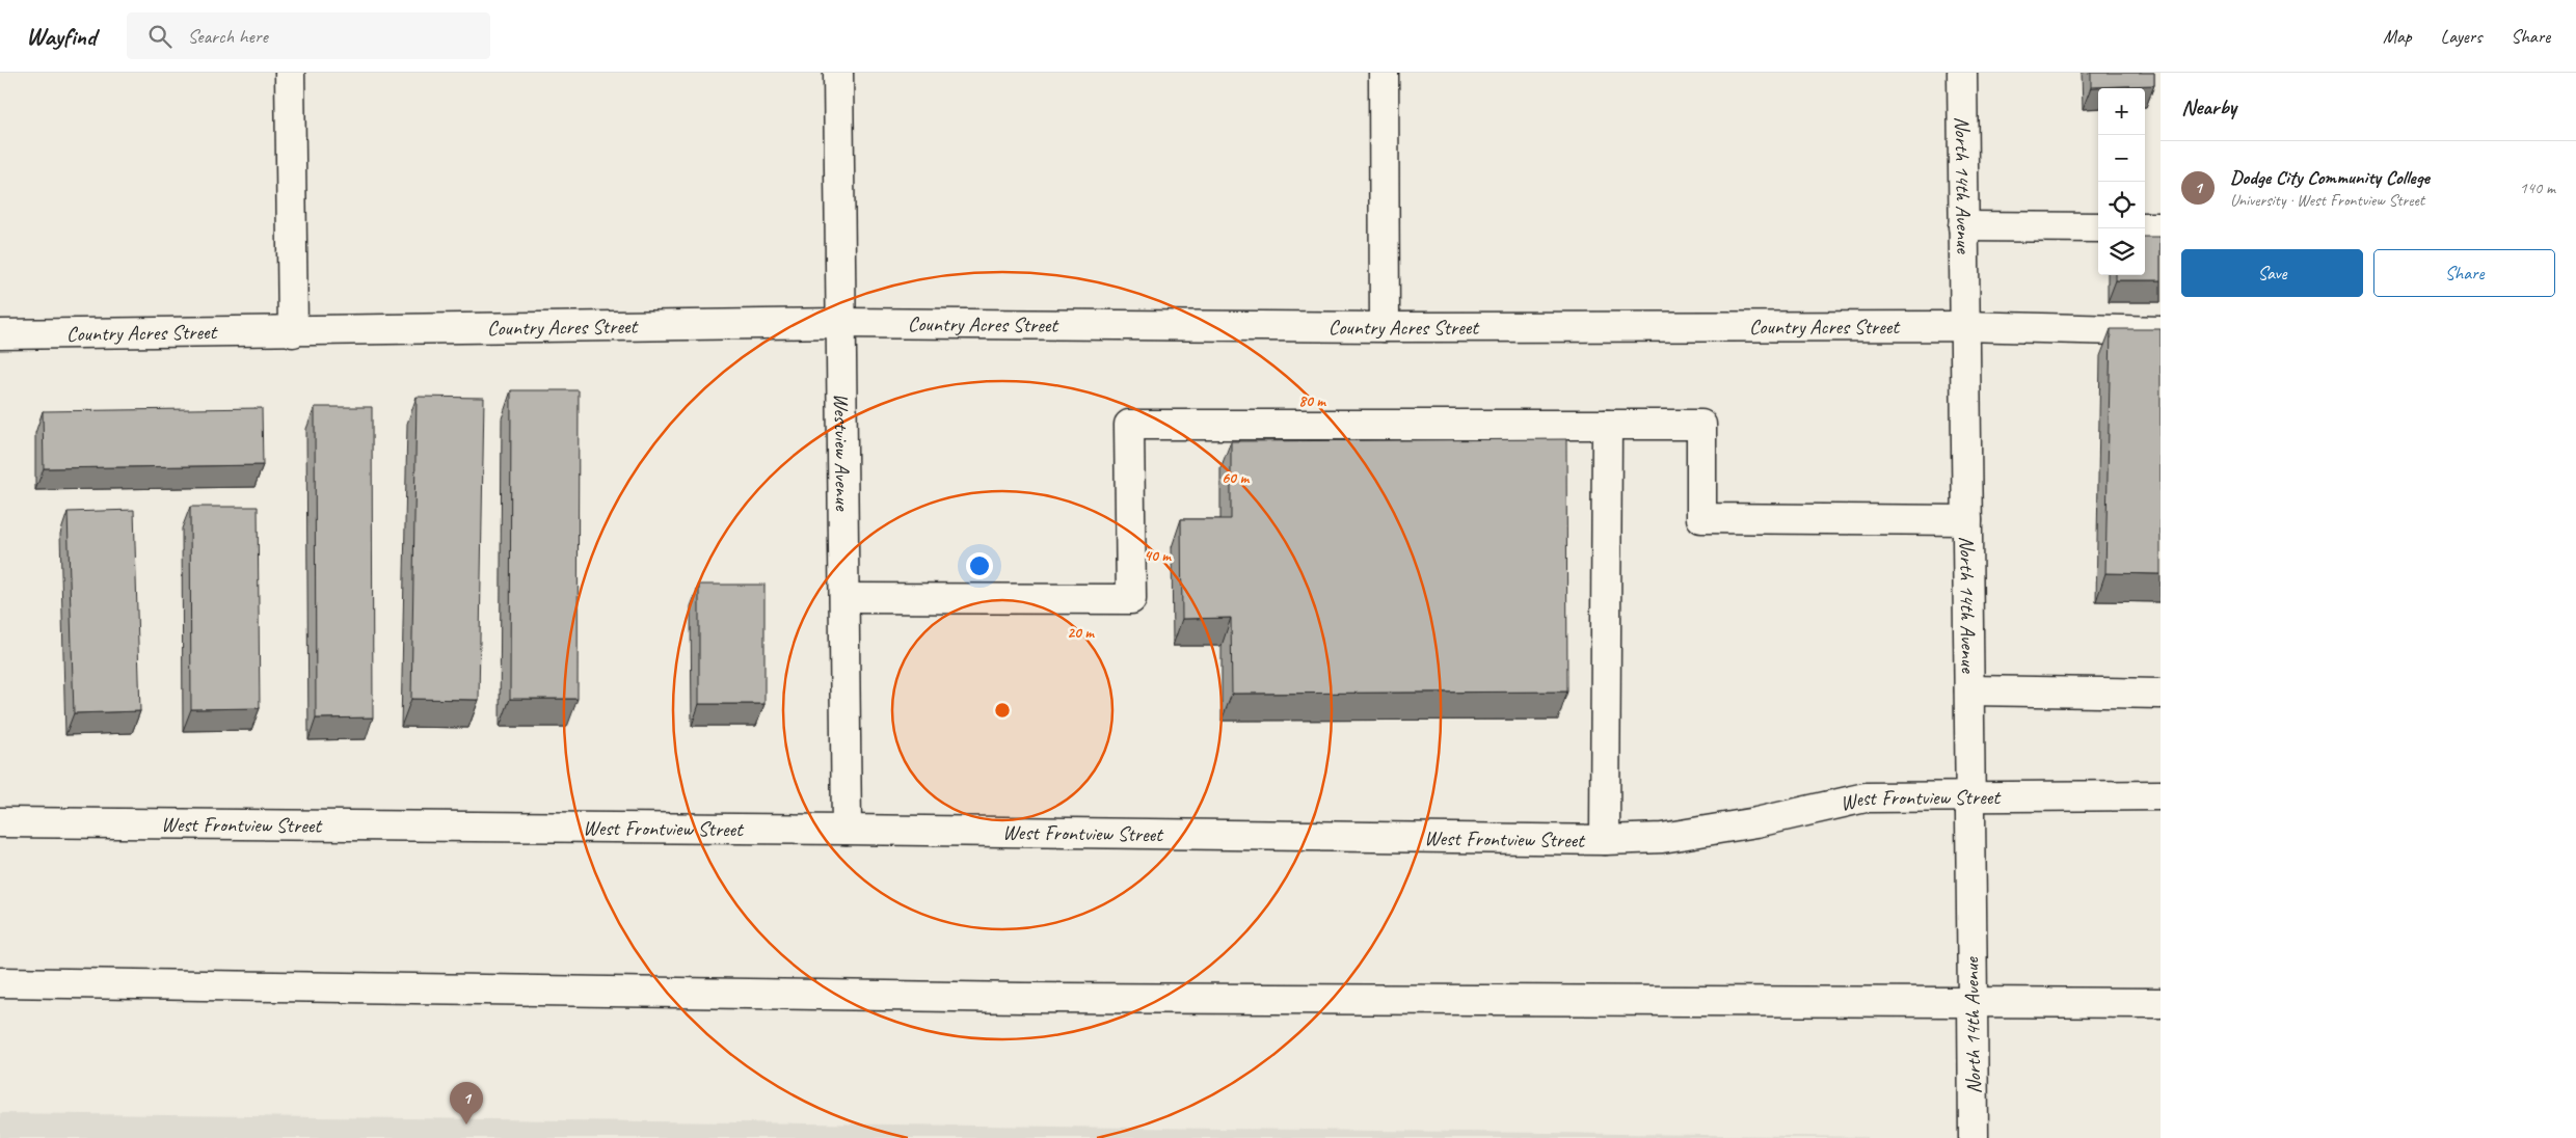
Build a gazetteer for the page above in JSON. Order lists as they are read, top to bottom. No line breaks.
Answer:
{"streets":{"main road":["North 14th Avenue","Country Acres Street","Westview Avenue","West Frontview Street"]},"crossings":[["North 14th Avenue","Country Acres Street"],["North 14th Avenue","West Frontview Street"],["Country Acres Street","Westview Avenue"],["Westview Avenue","West Frontview Street"]],"page":{"header":"Wayfind","search":"Search here","nav":["Map","Layers","Share"],"heading":"Nearby","map_buttons":["+","−"],"list":[{"mark":"1","name":"Dodge City Community College","note":"University · West Frontview Street","value":"140 m"}],"buttons":["Save","Share"],"pins":"1"},"rings":["80 m","60 m","40 m","20 m"]}
